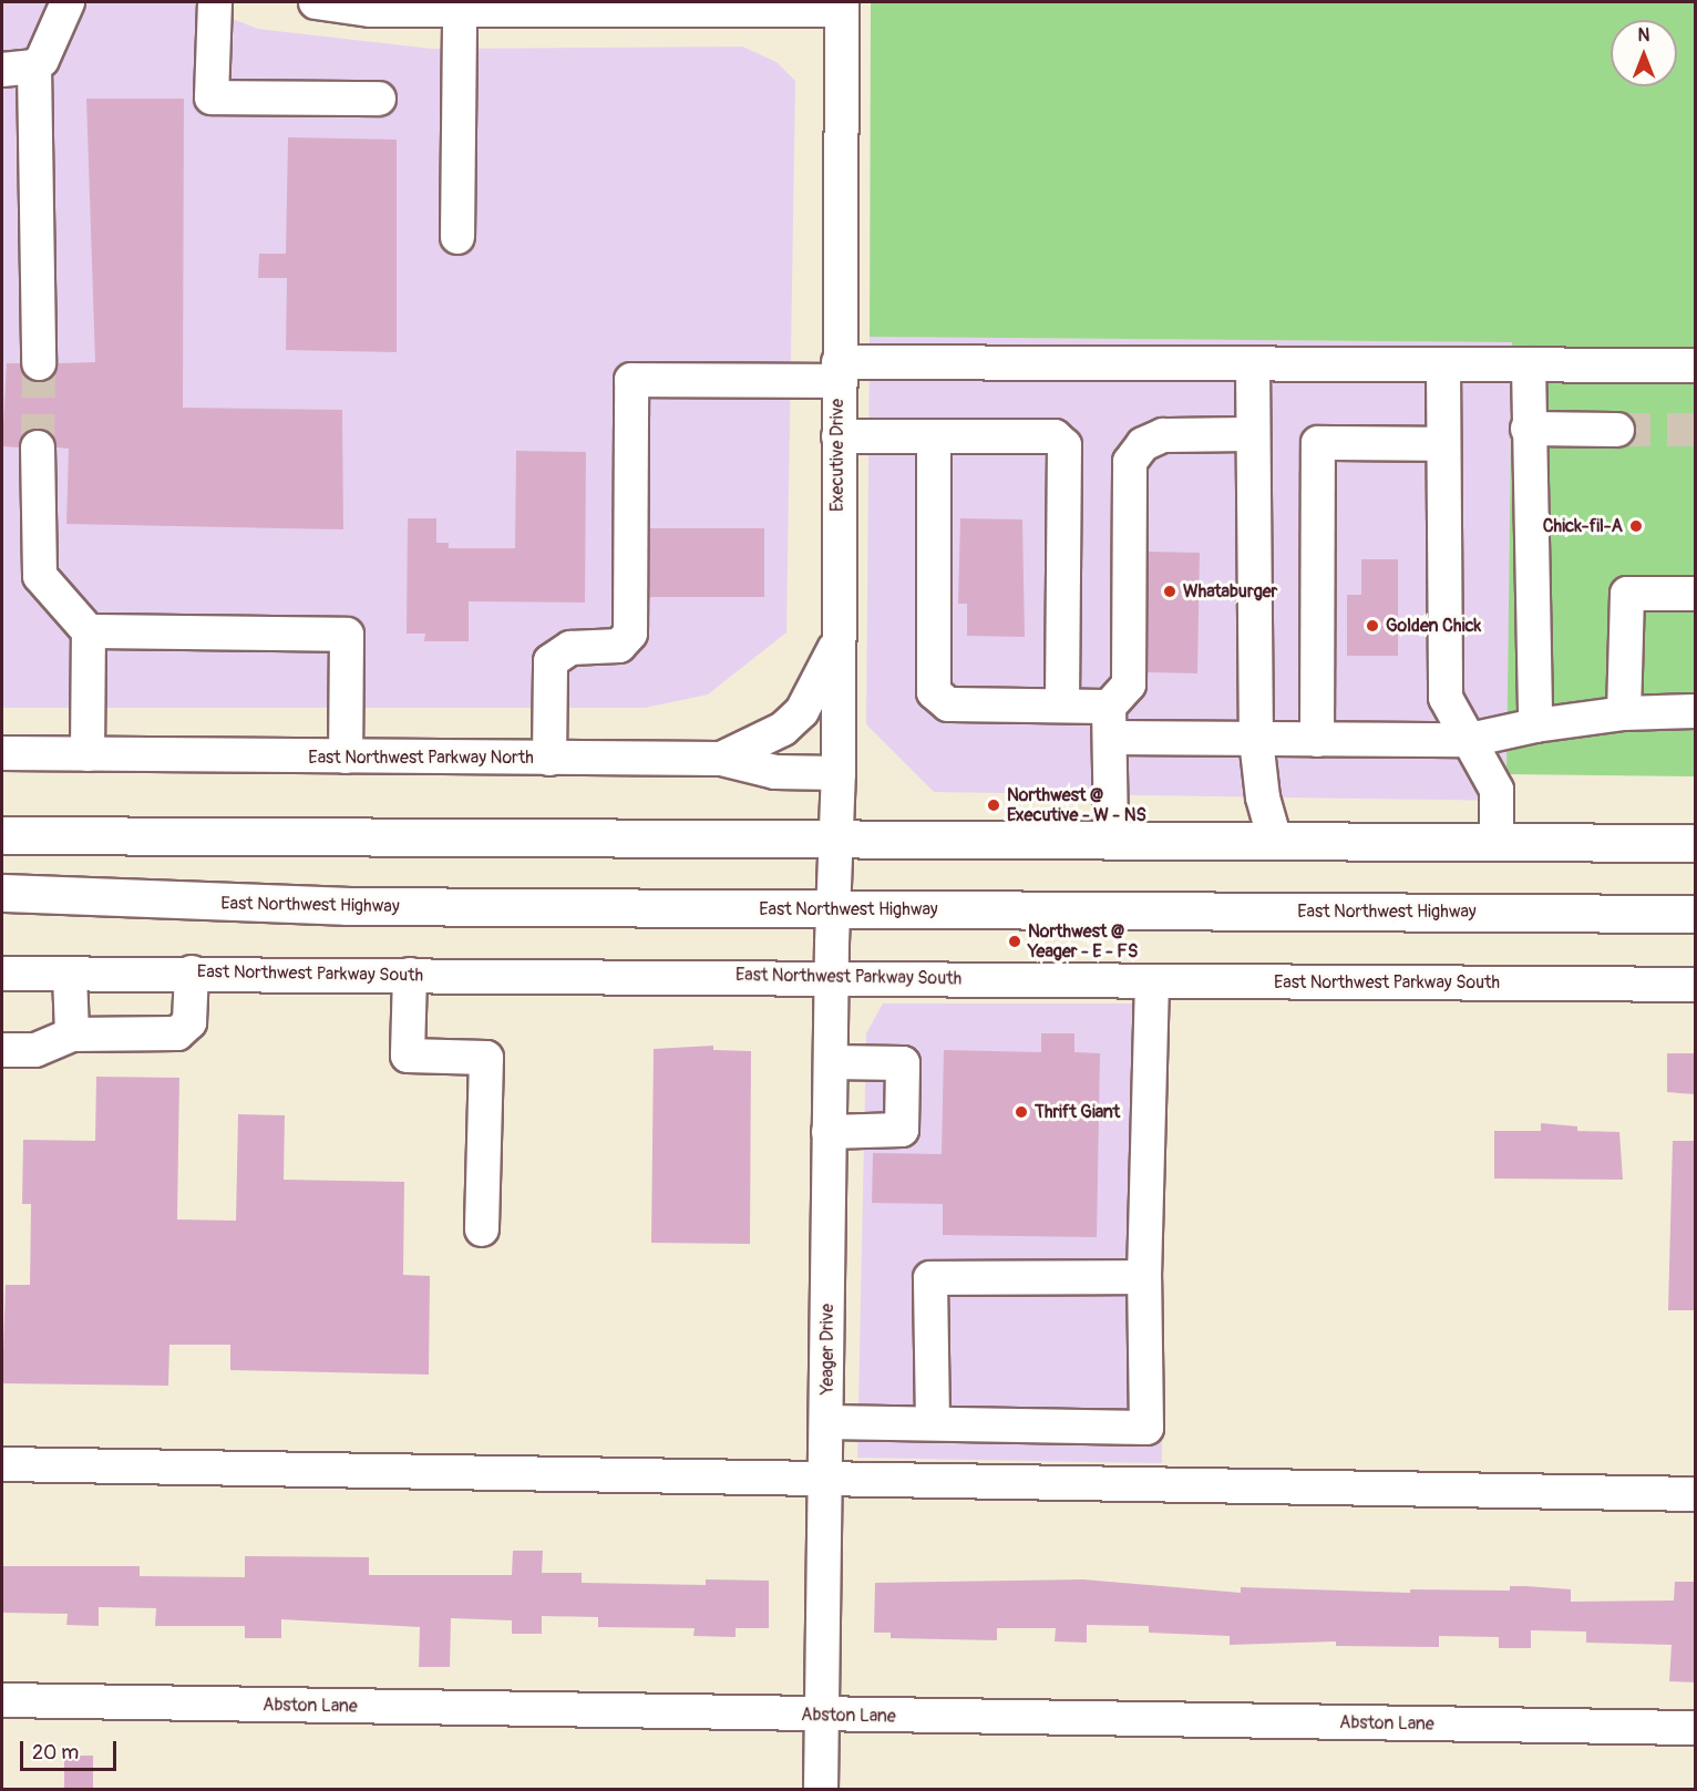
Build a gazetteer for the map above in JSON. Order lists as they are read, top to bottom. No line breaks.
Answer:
{"streets":{"main road":["East Northwest Highway"],"street":["Executive Drive","East Northwest Parkway North","East Northwest Parkway South","Yeager Drive","Abston Lane"]},"crossings":[["Executive Drive","East Northwest Parkway North"],["Executive Drive","East Northwest Highway"],["Executive Drive","Yeager Drive"],["East Northwest Highway","Yeager Drive"],["East Northwest Parkway South","Yeager Drive"],["Yeager Drive","Abston Lane"]],"places":["Chick-fil-A","Whataburger","Golden Chick","Northwest @ Executive - W - NS","Northwest @ Yeager - E - FS","Thrift Giant"],"scale_bar":"20 m","north":"top"}
